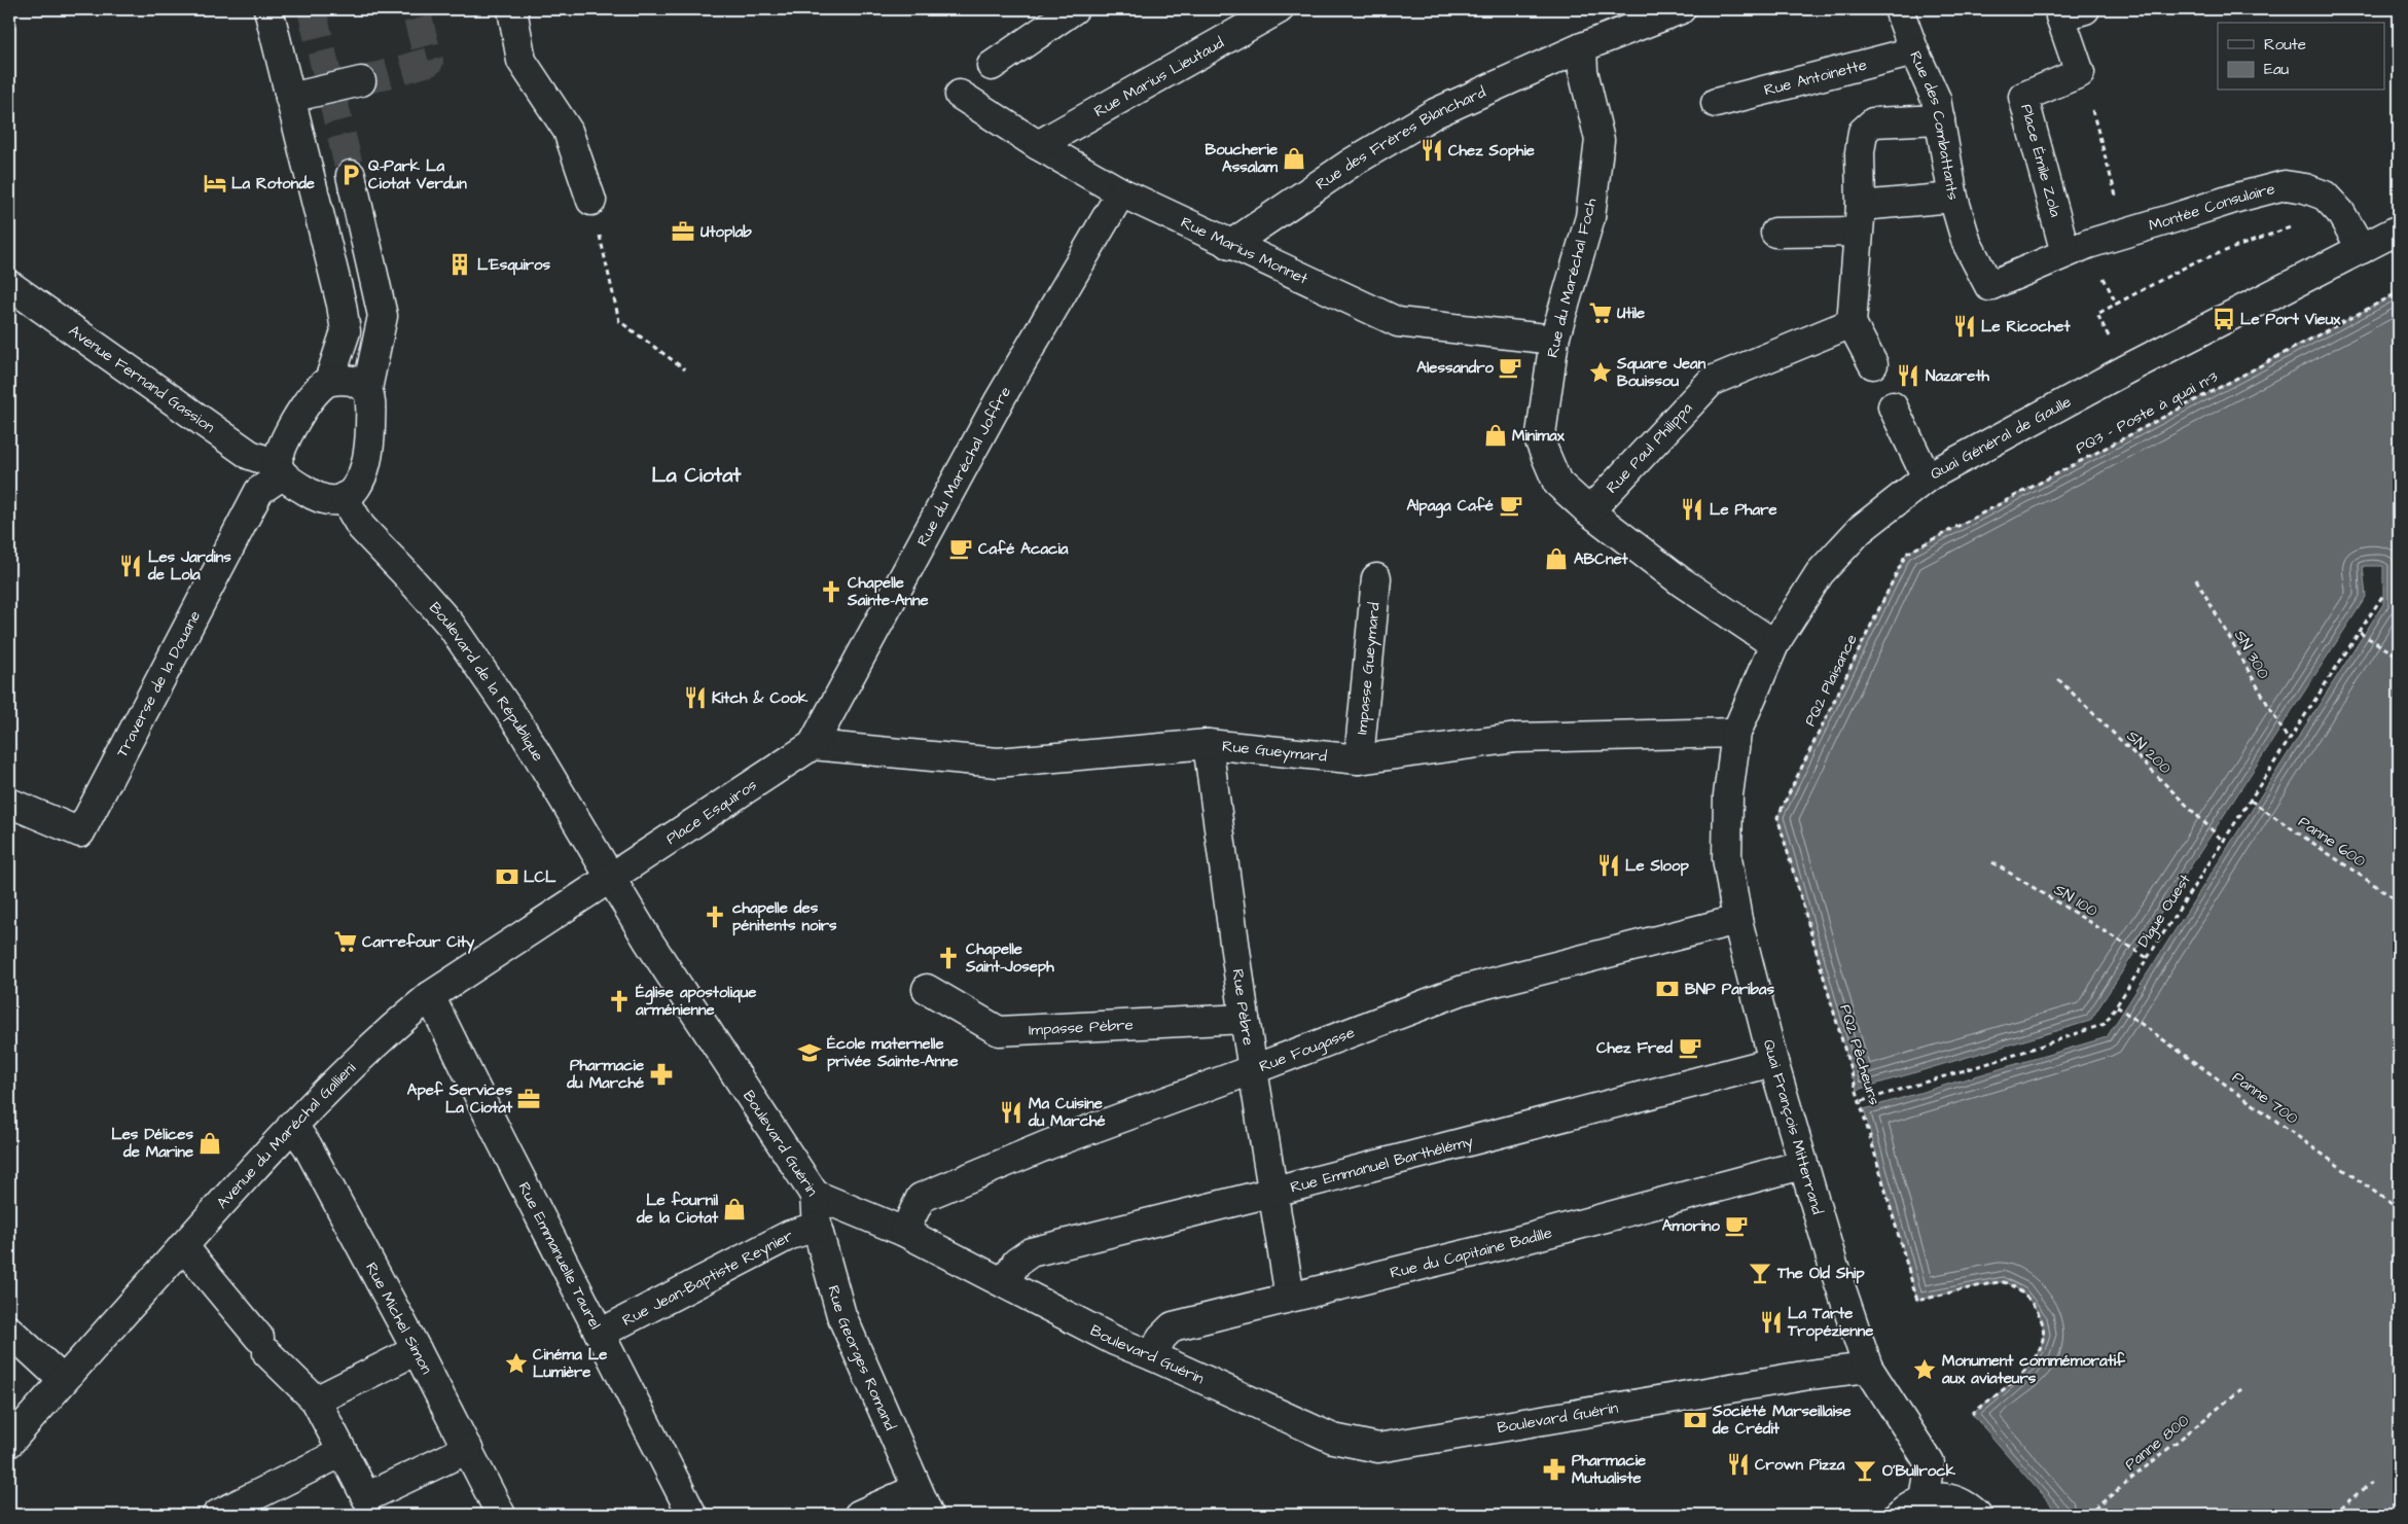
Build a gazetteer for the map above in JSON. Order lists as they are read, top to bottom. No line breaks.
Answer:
{"streets":{"street":["Rue Marius Lieutaud","Rue Antoinette","Rue des Combattants","Rue des Frères Blanchard","Place Émile Zola","Montée Consulaire","Rue Marius Monnet","Rue du Maréchal Foch","Avenue Fernand Gassion","Quai Général de Gaulle","Rue Paul Philippa","Rue du Maréchal Joffre","Impasse Gueymard","Boulevard de la République","Traverse de la Douane","Rue Gueymard","Place Esquiros","Rue Pèbre","Impasse Pèbre","Rue Fougasse","Quai François Mitterrand","Avenue du Maréchal Gallieni","Boulevard Guérin","Rue Emmanuel Barthélémy","Rue du Capitaine Badille","Rue Emmanuelle Taurel","Rue Jean-Baptiste Reynier","Rue Michel Simon","Rue Georges Romand"],"path":["PQ3 - Poste à quai n°3","SN 300","PQ2 Plaisance","SN 200","Panne 600","SN 100","Digue Ouest","PQ2 Pêcheurs","Panne 700","Panne 800"]},"crossings":[["Rue Marius Lieutaud","Rue Marius Monnet"],["Rue Antoinette","Rue des Combattants"],["Rue des Combattants","Place Émile Zola"],["Rue des Frères Blanchard","Rue Marius Monnet"],["Rue des Frères Blanchard","Rue du Maréchal Foch"],["Montée Consulaire","Quai Général de Gaulle"],["Rue Marius Monnet","Rue du Maréchal Foch"],["Rue Marius Monnet","Rue du Maréchal Joffre"],["Rue du Maréchal Foch","Quai Général de Gaulle"],["Rue du Maréchal Foch","Rue Paul Philippa"],["Avenue Fernand Gassion","Boulevard de la République"],["Avenue Fernand Gassion","Traverse de la Douane"],["PQ3 - Poste à quai n°3","PQ2 Plaisance"],["Quai Général de Gaulle","Rue Gueymard"],["Quai Général de Gaulle","Quai François Mitterrand"],["Rue du Maréchal Joffre","Rue Gueymard"],["Rue du Maréchal Joffre","Place Esquiros"],["SN 300","Digue Ouest"],["Impasse Gueymard","Rue Gueymard"],["PQ2 Plaisance","PQ2 Pêcheurs"],["Boulevard de la République","Traverse de la Douane"],["Boulevard de la République","Place Esquiros"],["Boulevard de la République","Avenue du Maréchal Gallieni"],["Boulevard de la République","Boulevard Guérin"],["Rue Gueymard","Place Esquiros"],["Rue Gueymard","Rue Pèbre"],["Rue Gueymard","Quai François Mitterrand"],["SN 200","Digue Ouest"],["Place Esquiros","Avenue du Maréchal Gallieni"],["Place Esquiros","Boulevard Guérin"],["Panne 600","Digue Ouest"],["SN 100","Digue Ouest"],["Digue Ouest","PQ2 Pêcheurs"],["Digue Ouest","Panne 700"],["Rue Pèbre","Impasse Pèbre"],["Rue Pèbre","Rue Fougasse"],["Rue Pèbre","Rue Emmanuel Barthélémy"],["Rue Pèbre","Rue du Capitaine Badille"],["Rue Fougasse","Quai François Mitterrand"],["Rue Fougasse","Boulevard Guérin"],["Quai François Mitterrand","Boulevard Guérin"],["Quai François Mitterrand","Rue Emmanuel Barthélémy"],["Quai François Mitterrand","Rue du Capitaine Badille"],["Avenue du Maréchal Gallieni","Boulevard Guérin"],["Avenue du Maréchal Gallieni","Rue Emmanuelle Taurel"],["Avenue du Maréchal Gallieni","Rue Michel Simon"],["Boulevard Guérin","Rue Emmanuel Barthélémy"],["Boulevard Guérin","Rue du Capitaine Badille"],["Boulevard Guérin","Rue Georges Romand"],["Rue Emmanuelle Taurel","Rue Jean-Baptiste Reynier"],["Rue Jean-Baptiste Reynier","Rue Georges Romand"]],"districts":["La Ciotat"],"places":{"restaurant":["Chez Sophie","Le Ricochet","Nazareth","Le Phare","Les Jardins de Lola","Kitch & Cook","Le Sloop","Ma Cuisine du Marché","La Tarte Tropézienne","Crown Pizza"],"shop":["Boucherie Assalam","Minimax","ABCnet","Les Délices de Marine","Le fournil de la Ciotat"],"parking":["Q-Park La Ciotat Verdun"],"hotel":["La Rotonde"],"office":["Utoplab","Apef Services La Ciotat"],"building":["L'Esquiros"],"supermarket":["Utile","Carrefour City"],"bus stop":["Le Port Vieux"],"cafe":["Alessandro","Alpaga Café","Café Acacia","Chez Fred","Amorino"],"place":["Square Jean Bouissou","Cinéma Le Lumière","Monument commémoratif aux aviateurs"],"church":["Chapelle Sainte-Anne","chapelle des pénitents noirs","Chapelle Saint-Joseph","Église apostolique arménienne"],"bank":["LCL","BNP Paribas","Société Marseillaise de Crédit"],"school or university":["École maternelle privée Sainte-Anne"],"pharmacy":["Pharmacie du Marché","Pharmacie Mutualiste"],"bar":["The Old Ship","O'Bullrock"]},"legend":["Route","Eau"]}
